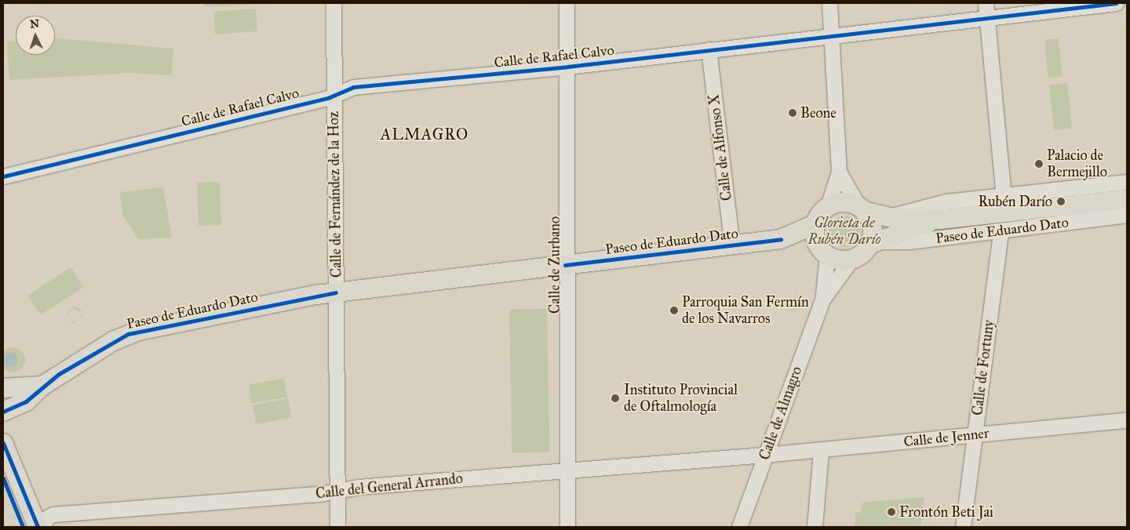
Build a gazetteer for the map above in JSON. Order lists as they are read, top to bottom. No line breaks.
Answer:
{"streets":{"main road":["Paseo de Eduardo Dato"],"street":["Calle de Rafael Calvo","Calle de Alfonso X","Calle de Fernández de la Hoz","Calle de Zurbano","Calle de Fortuny","Calle de Almagro","Calle de Jenner","Calle del General Arrando"]},"crossings":[["Calle de Rafael Calvo","Calle de Alfonso X"],["Calle de Rafael Calvo","Calle de Fernández de la Hoz"],["Calle de Rafael Calvo","Calle de Zurbano"],["Calle de Alfonso X","Paseo de Eduardo Dato"],["Calle de Fernández de la Hoz","Paseo de Eduardo Dato"],["Calle de Fernández de la Hoz","Calle del General Arrando"],["Paseo de Eduardo Dato","Calle de Zurbano"],["Paseo de Eduardo Dato","Calle de Fortuny"],["Paseo de Eduardo Dato","Calle de Almagro"],["Calle de Zurbano","Calle del General Arrando"],["Calle de Fortuny","Calle de Jenner"],["Calle de Almagro","Calle de Jenner"],["Calle de Almagro","Calle del General Arrando"],["Calle de Jenner","Calle del General Arrando"]],"districts":["ALMAGRO"],"parks":["Glorieta de Rubén Darío"],"places":["Beone","Palacio de Bermejillo","Rubén Darío","Parroquia San Fermín de los Navarros","Instituto Provincial de Oftalmología","Frontón Beti Jai"],"north":"top"}
